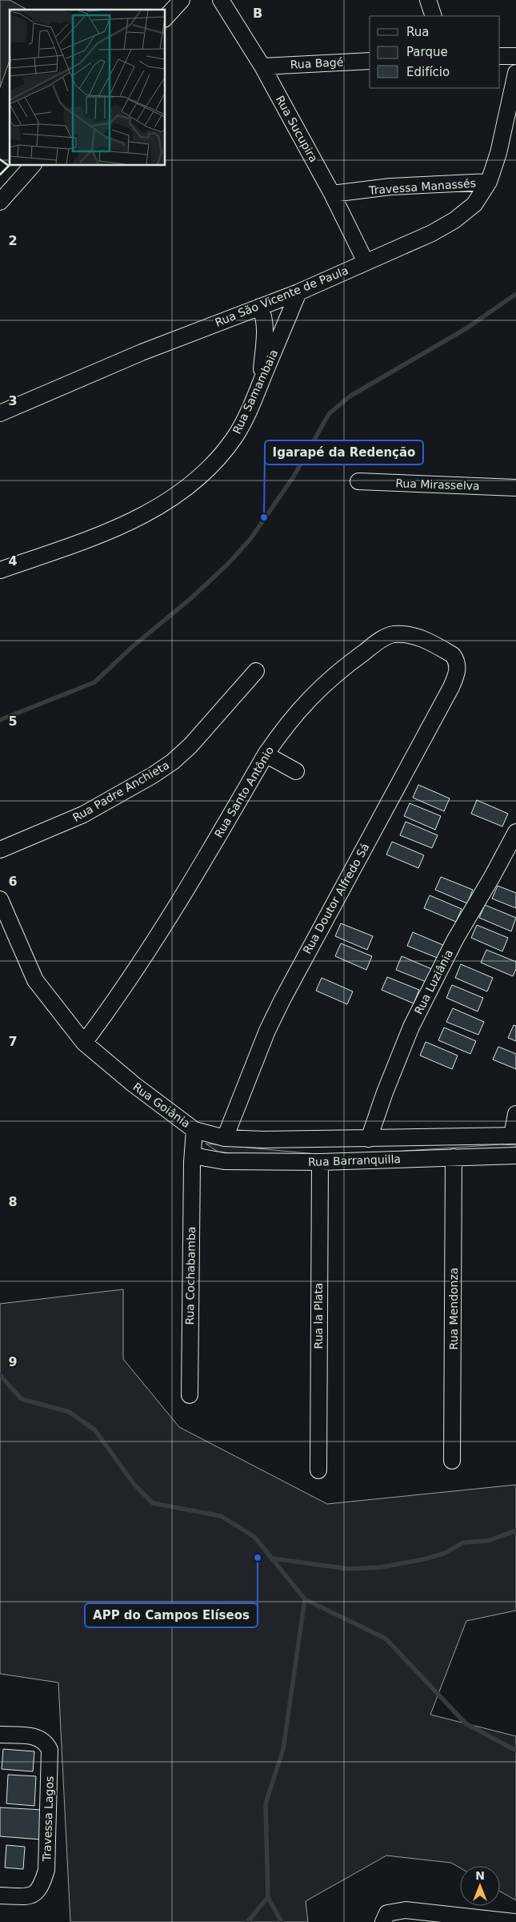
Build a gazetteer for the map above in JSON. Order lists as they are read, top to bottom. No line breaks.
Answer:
{"streets":{"street":["Rua Bagé","Rua Sucupira","Travessa Manassés","Rua São Vicente de Paula","Rua Samambaia","Rua Mirasselva","Rua Padre Anchieta","Rua Santo Antônio","Rua Doutor Alfredo Sá","Rua Luziânia","Rua Goiânia","Rua Barranquilla","Rua Cochabamba","Rua Mendonza","Rua la Plata","Travessa Lagos"]},"crossings":[["Rua Bagé","Rua Sucupira"],["Rua Sucupira","Travessa Manassés"],["Rua Sucupira","Rua São Vicente de Paula"],["Travessa Manassés","Rua São Vicente de Paula"],["Rua São Vicente de Paula","Rua Samambaia"],["Rua Santo Antônio","Rua Doutor Alfredo Sá"],["Rua Santo Antônio","Rua Goiânia"],["Rua Doutor Alfredo Sá","Rua Goiânia"],["Rua Luziânia","Rua Goiânia"],["Rua Goiânia","Rua Cochabamba"],["Rua Barranquilla","Rua Cochabamba"],["Rua Barranquilla","Rua Mendonza"],["Rua Barranquilla","Rua la Plata"]],"places":["Igarapé da Redenção","APP do Campos Elíseos"],"legend":["Rua","Parque","Edifício"],"north":"top","grid":{"columns":["B"],"rows":["2","3","4","5","6","7","8","9"]}}
